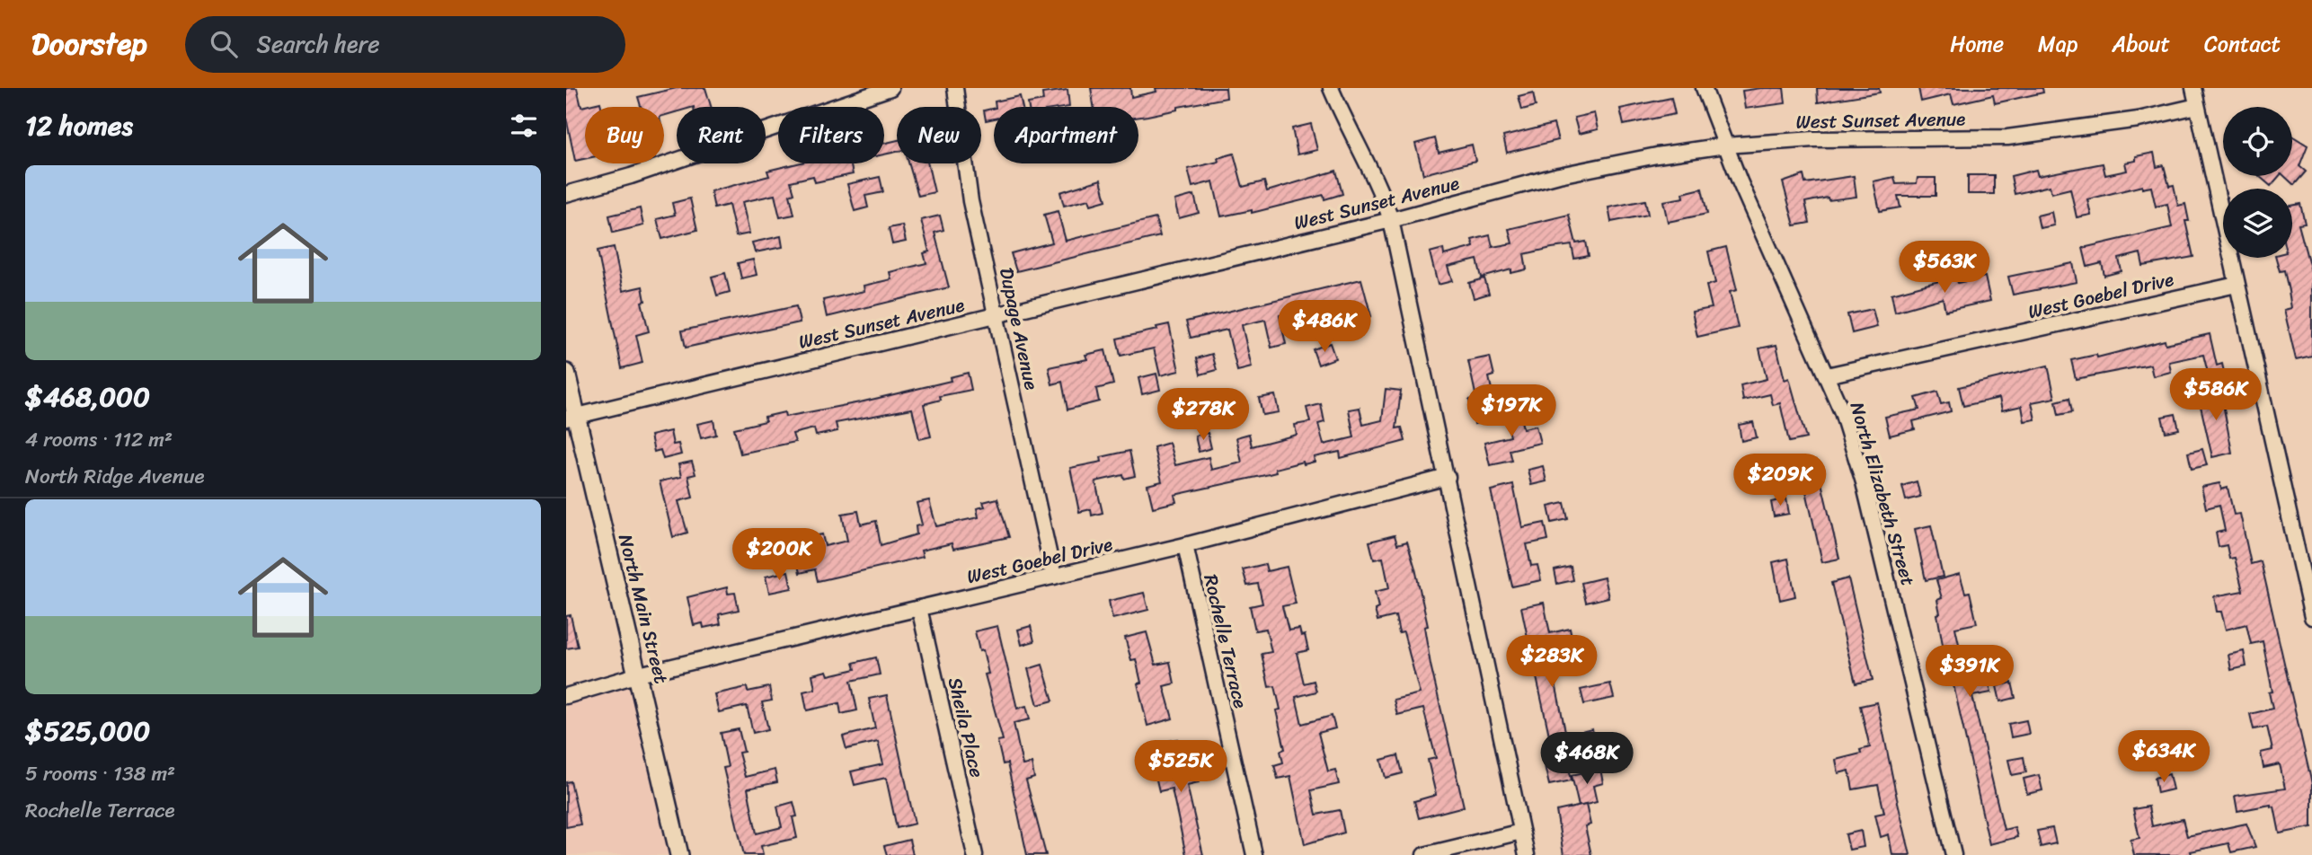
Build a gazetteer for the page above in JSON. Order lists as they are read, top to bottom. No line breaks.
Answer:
{"streets":{"street":["West Sunset Avenue","West Goebel Drive","Dupage Avenue","North Elizabeth Street","North Main Street","Rochelle Terrace","Sheila Place"]},"crossings":[["West Sunset Avenue","Dupage Avenue"],["West Sunset Avenue","North Elizabeth Street"],["West Sunset Avenue","North Main Street"],["West Goebel Drive","Dupage Avenue"],["West Goebel Drive","North Elizabeth Street"],["West Goebel Drive","North Main Street"],["West Goebel Drive","Rochelle Terrace"],["West Goebel Drive","Sheila Place"]],"page":{"header":"Doorstep","search":"Search here","nav":["Home","Map","About","Contact"],"heading":"12 homes","chip":["Buy","Rent","Filters","New","Apartment"],"list":[{"name":"$468,000","note":"4 rooms · 112 m² · North Ridge Avenue"},{"name":"$525,000","note":"5 rooms · 138 m² · Rochelle Terrace"}],"price":["$563K","$486K","$586K","$197K","$278K","$209K","$200K","$283K","$391K","$634K","$468K","$525K"]}}
